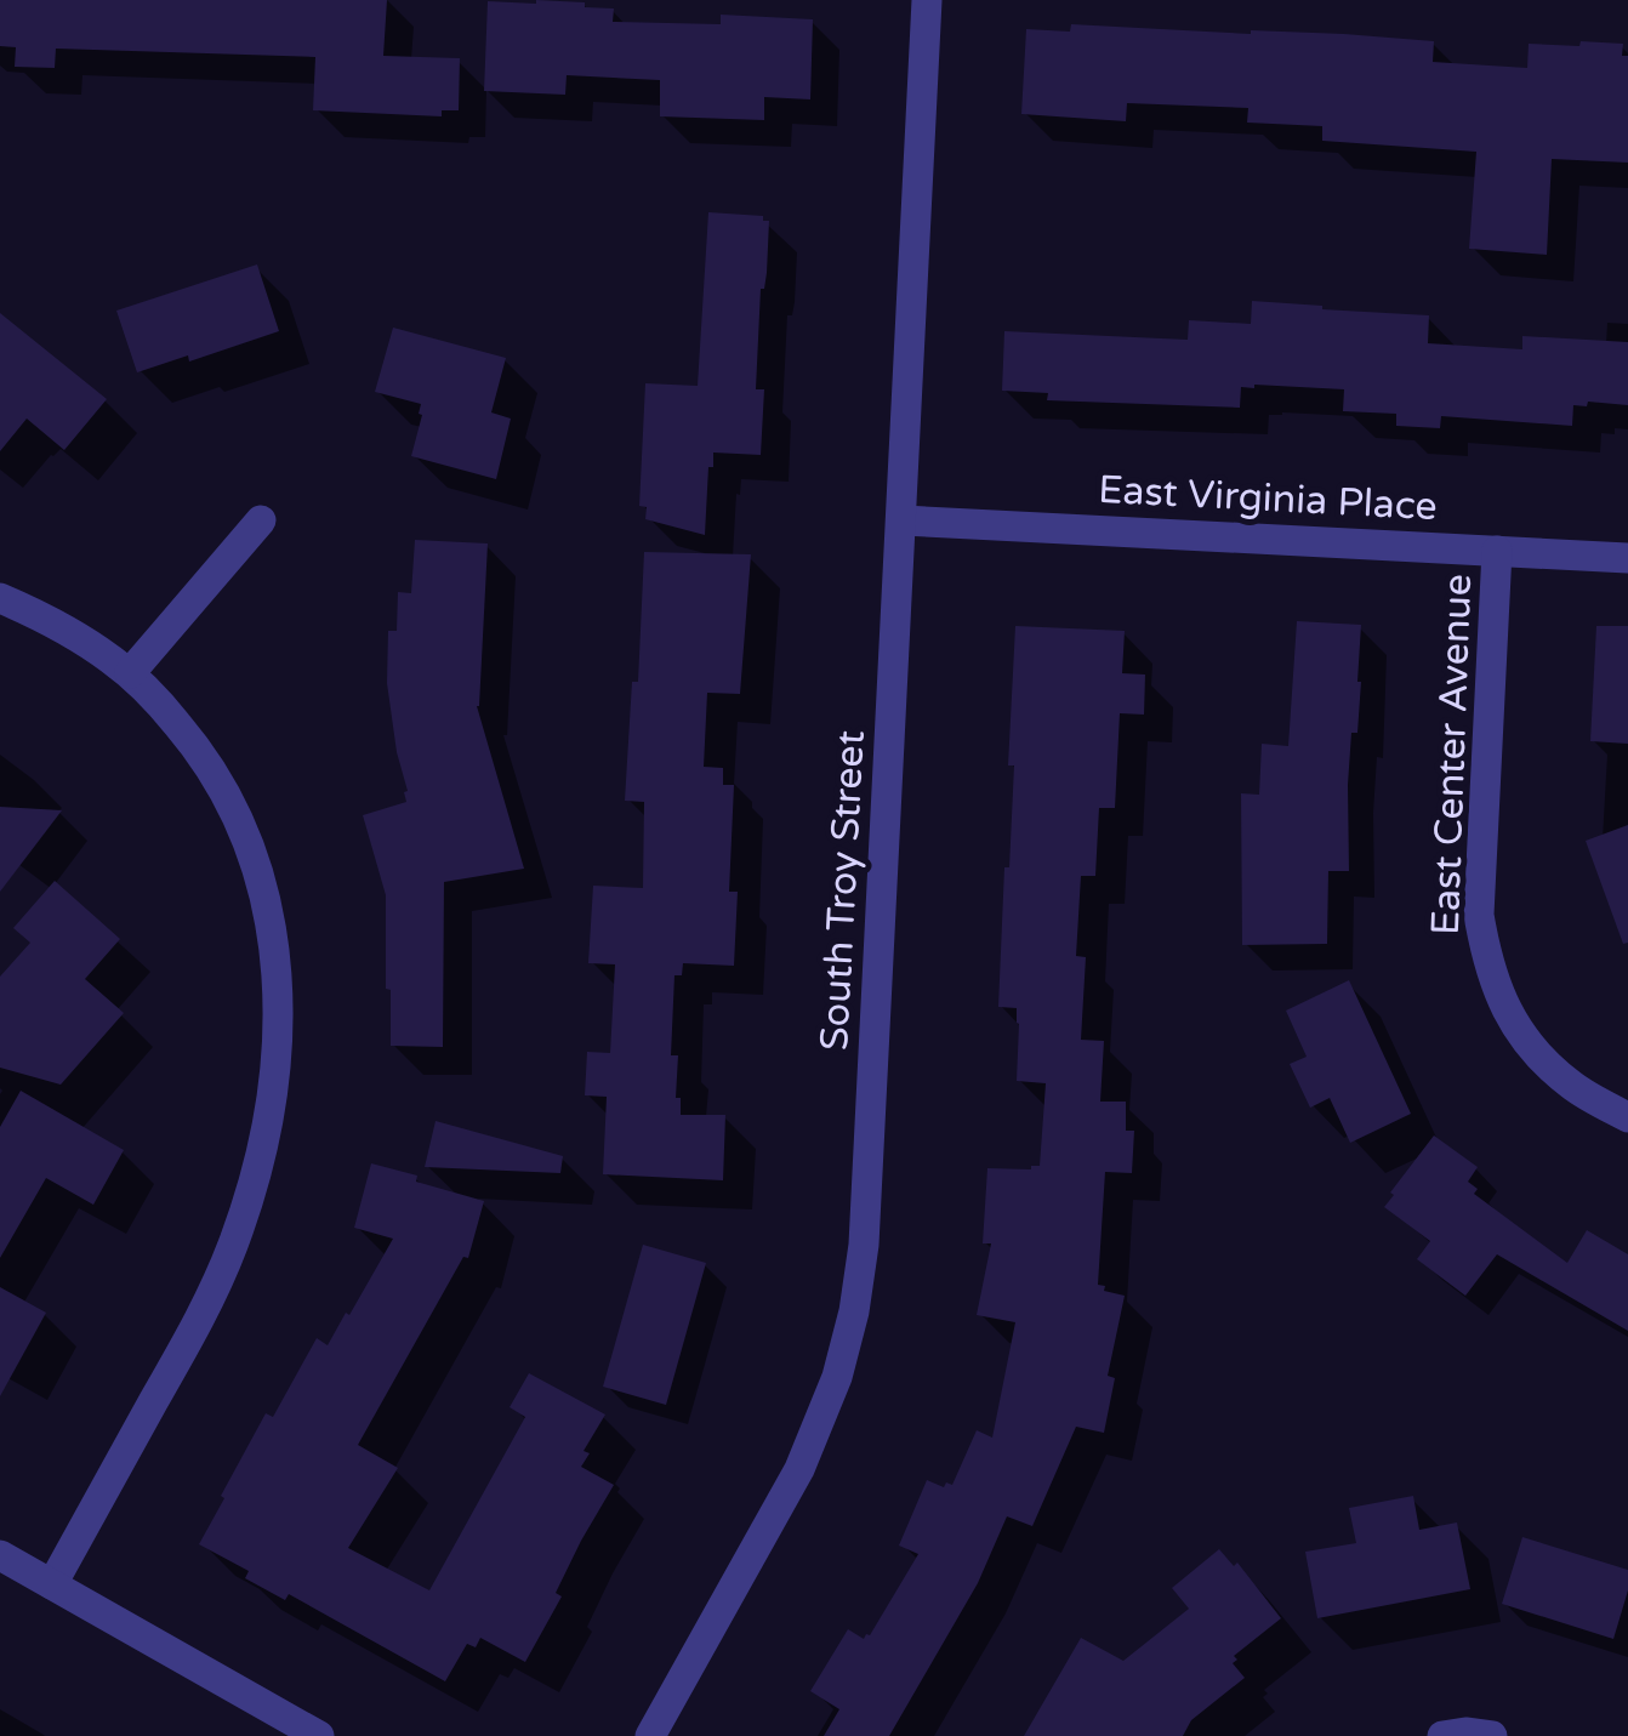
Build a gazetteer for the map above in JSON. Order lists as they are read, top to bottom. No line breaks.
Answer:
{"streets":{"street":["East Virginia Place","East Center Avenue","South Troy Street"]},"crossings":[["East Virginia Place","East Center Avenue"],["East Virginia Place","South Troy Street"]]}
